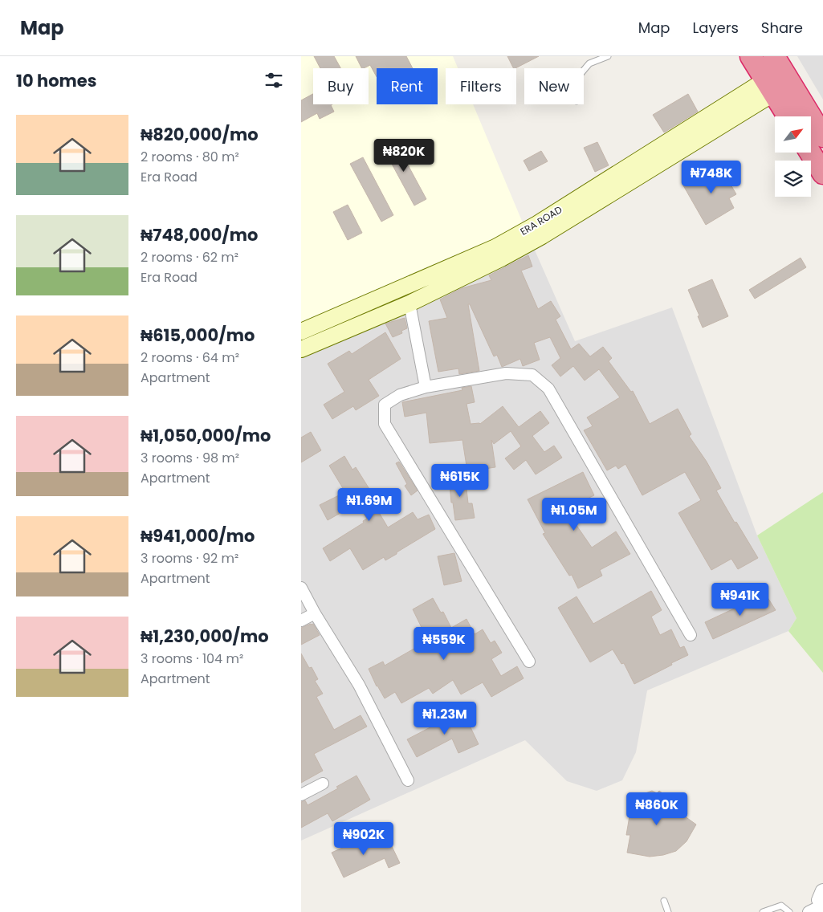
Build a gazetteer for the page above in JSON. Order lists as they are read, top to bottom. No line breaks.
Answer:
{"streets":{"main road":["ERA ROAD"]},"north":"top right","page":{"header":"Map","nav":["Map","Layers","Share"],"heading":"10 homes","chip":["Buy","Rent","Filters","New"],"list":[{"name":"₦820,000/mo","note":"2 rooms · 80 m² · Era Road"},{"name":"₦748,000/mo","note":"2 rooms · 62 m² · Era Road"},{"name":"₦615,000/mo","note":"2 rooms · 64 m² · Apartment"},{"name":"₦1,050,000/mo","note":"3 rooms · 98 m² · Apartment"},{"name":"₦941,000/mo","note":"3 rooms · 92 m² · Apartment"},{"name":"₦1,230,000/mo","note":"3 rooms · 104 m² · Apartment"}],"price":["₦820K","₦748K","₦615K","₦1.69M","₦1.05M","₦941K","₦559K","₦1.23M","₦860K","₦902K"]}}
